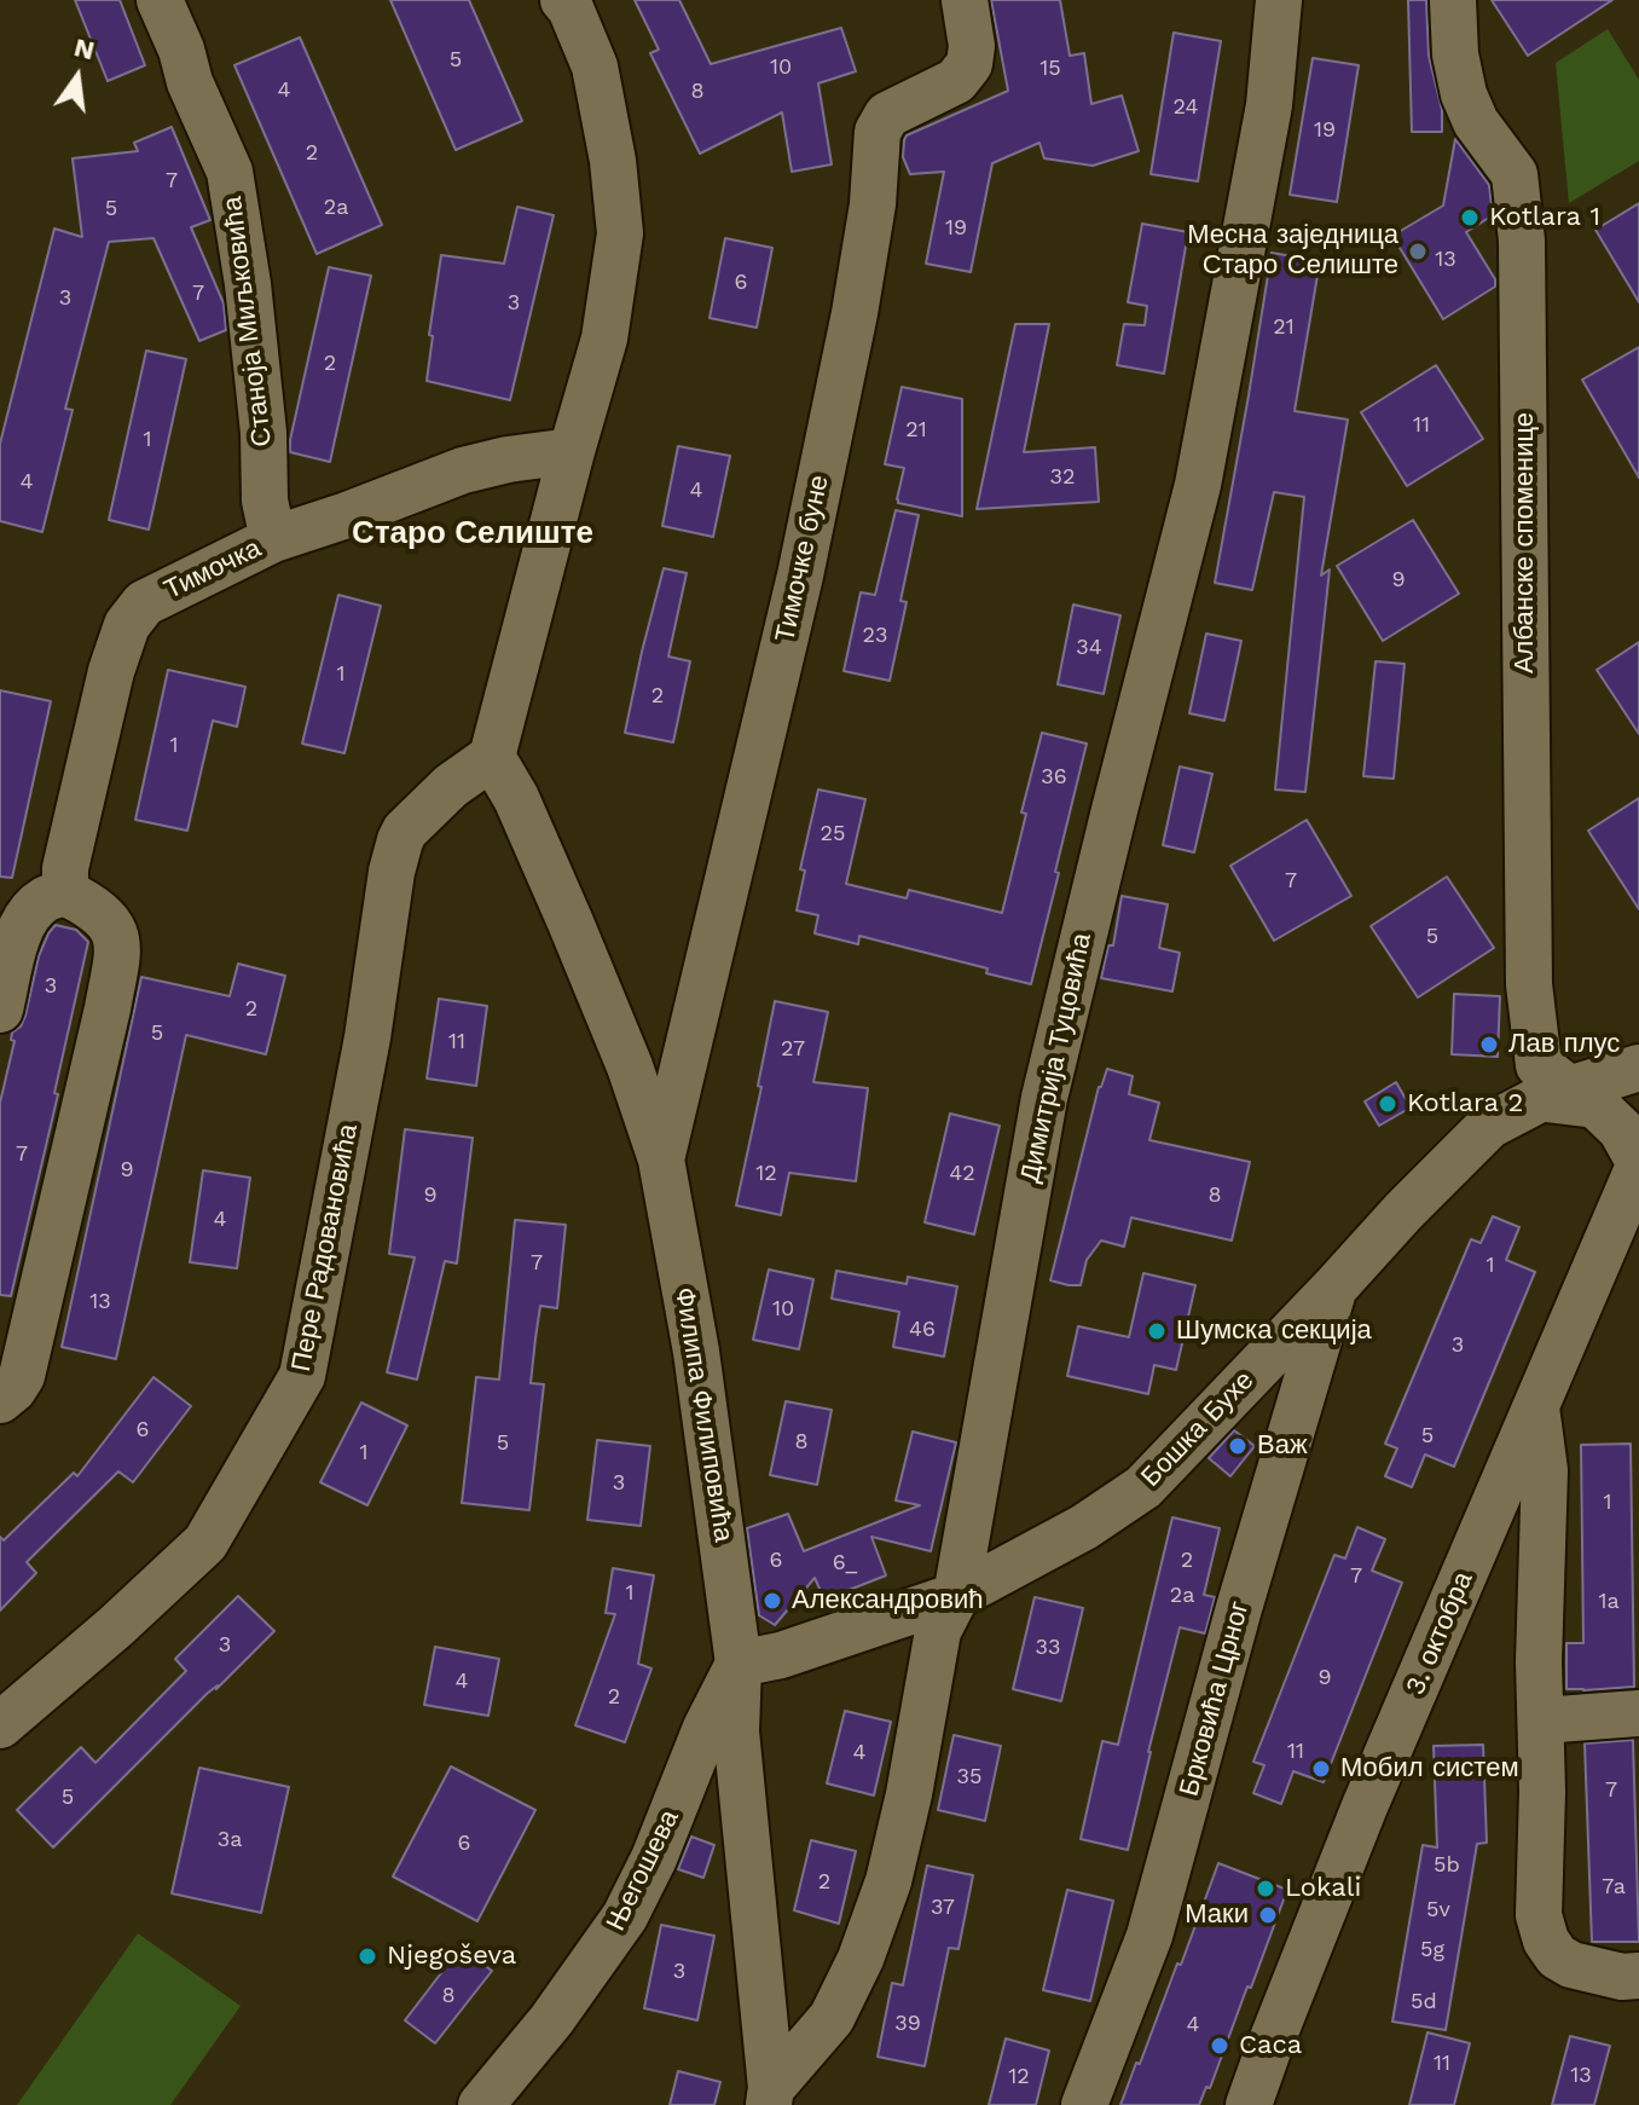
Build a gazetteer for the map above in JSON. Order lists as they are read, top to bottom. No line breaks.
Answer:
{"streets":{"street":["Станоја Миљковића","Албанске споменице","Тимочке буне","Тимочка","Димитрија Туцовића","Пере Радовановића","Филипа Филиповића","Бошка Бухе","3. октобра","Брковића Црног","Његошева"]},"crossings":[["Станоја Миљковића","Тимочка"],["Албанске споменице","Бошка Бухе"],["Тимочке буне","Филипа Филиповића"],["Димитрија Туцовића","Филипа Филиповића"],["Димитрија Туцовића","Бошка Бухе"],["Пере Радовановића","Филипа Филиповића"],["Филипа Филиповића","Бошка Бухе"],["Филипа Филиповића","Његошева"],["Бошка Бухе","Брковића Црног"],["Бошка Бухе","Његошева"]],"districts":["Старо Селиште"],"places":["Kotlara 1","Месна заједница Старо Селиште","Лав плус","Kotlara 2","Шумска секција","Важ","Александровић","Мобил систем","Lokali","Маки","Njegoševa","Caca"],"house_numbers":["5","10","15","4","8","24","19","2","7","2a","5","19","13","6","7","3","3","21","2","11","21","1","32","4","4","9","23","34","1","2","1","36","25","7","5","3","2","5","11","27","7","9","12","42","9","8","4","7","1","13","10","46","3","6","5","8","5","1","3","1","6","2","6_","7","1","2a","1a","3","33","9","4","2","11","4","35","7","5","3a","6","5b","2","7a","37","5v","5g","3","8","5d","39","4","11","13","12"],"north":"top"}
